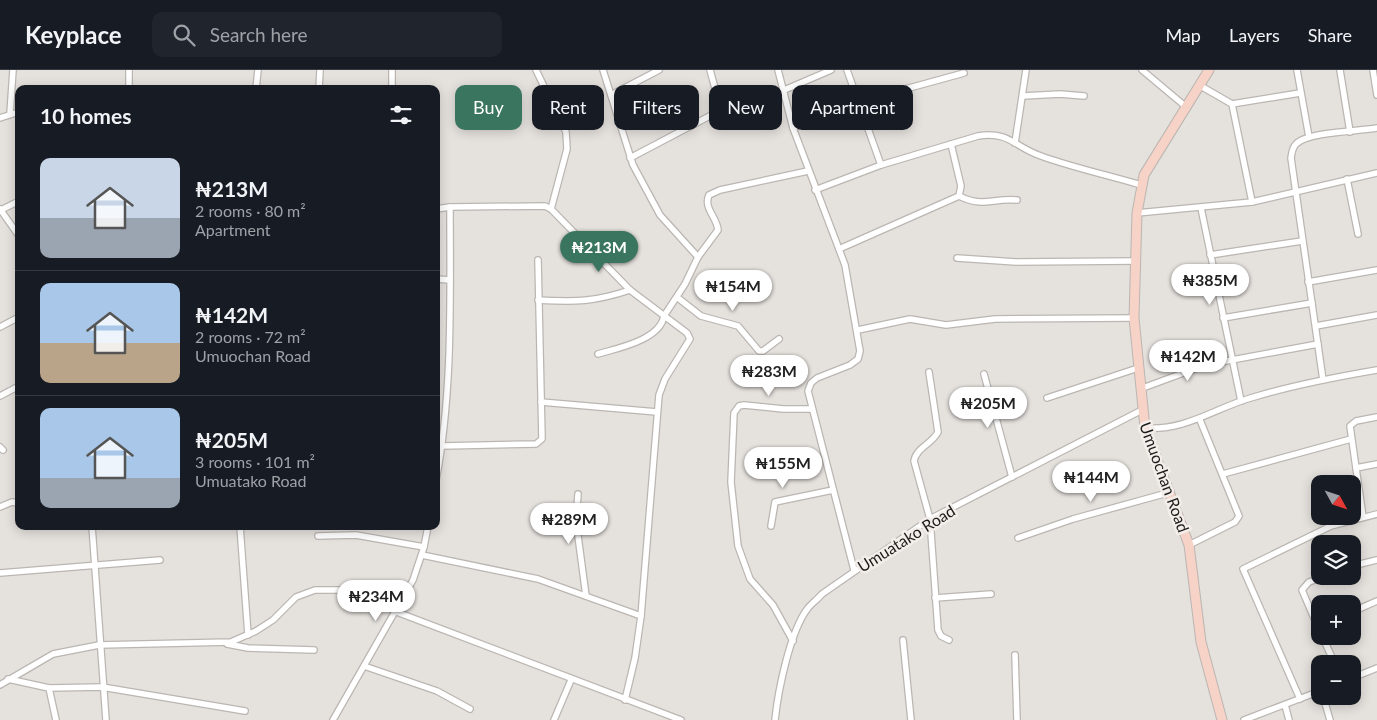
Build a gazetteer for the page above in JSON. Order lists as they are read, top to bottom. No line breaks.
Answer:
{"streets":{"street":["Umuochan Road","Umuatako Road"]},"crossings":[["Umuochan Road","Umuatako Road"]],"north":"bottom right","page":{"header":"Keyplace","search":"Search here","nav":["Map","Layers","Share"],"chip":["Buy","Rent","Filters","New","Apartment"],"heading":"10 homes","list":[{"name":"₦213M","note":"2 rooms · 80 m² · Apartment"},{"name":"₦142M","note":"2 rooms · 72 m² · Umuochan Road"},{"name":"₦205M","note":"3 rooms · 101 m² · Umuatako Road"}],"price":["₦213M","₦385M","₦154M","₦142M","₦283M","₦205M","₦155M","₦144M","₦289M","₦234M"],"map_buttons":["+","−"]}}
